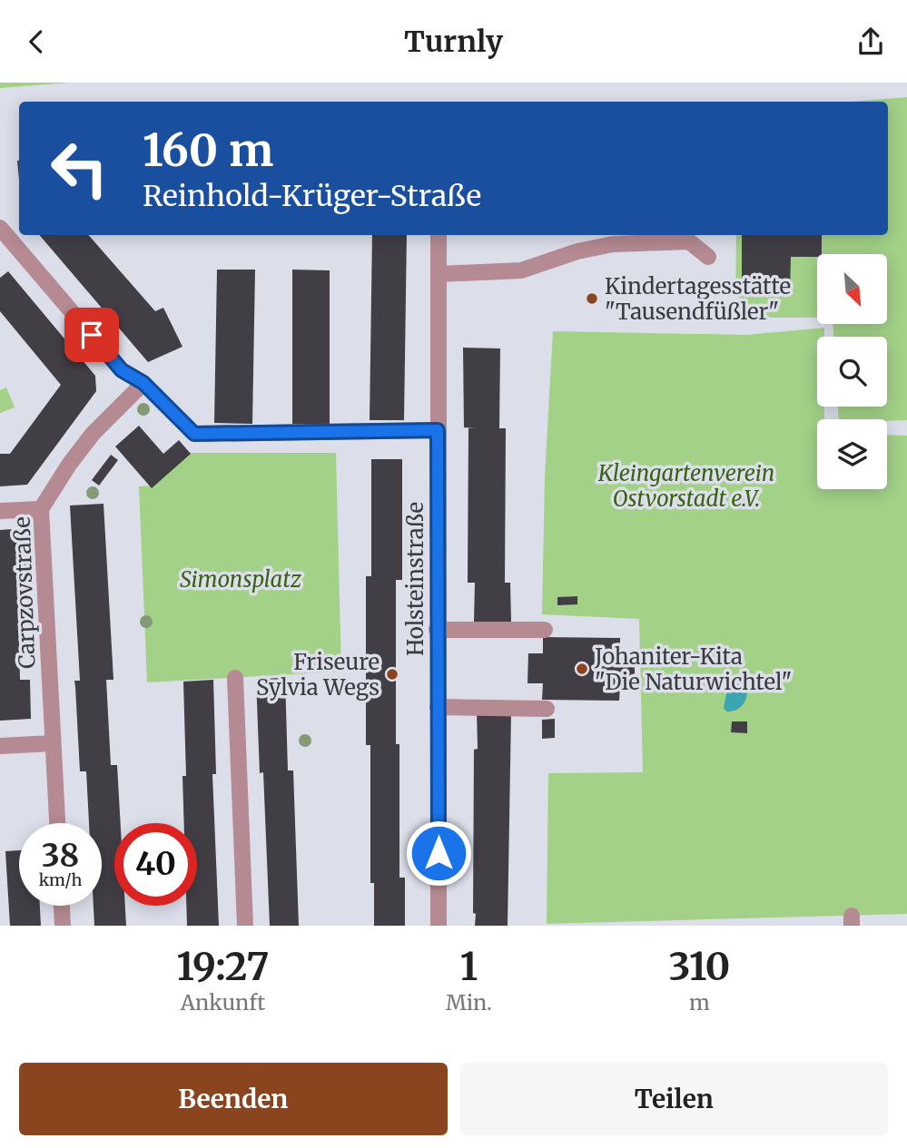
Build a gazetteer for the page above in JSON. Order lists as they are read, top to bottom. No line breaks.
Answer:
{"streets":{"street":["Holsteinstraße","Carpzovstraße"]},"parks":["Kleingartenverein Ostvorstadt e.V.","Simonsplatz"],"places":["Kindertagesstätte \"Tausendfüßler\"","Johaniter-Kita \"Die Naturwichtel\"","Friseure Sylvia Wegs"],"north":"bottom right","page":{"header":"Turnly","turn":["160 m","Reinhold-Krüger-Straße"],"speed":"38 km/h","limit":"40","eta":["19:27","Ankunft","1","Min.","310","m"],"buttons":["Beenden","Teilen"]}}
